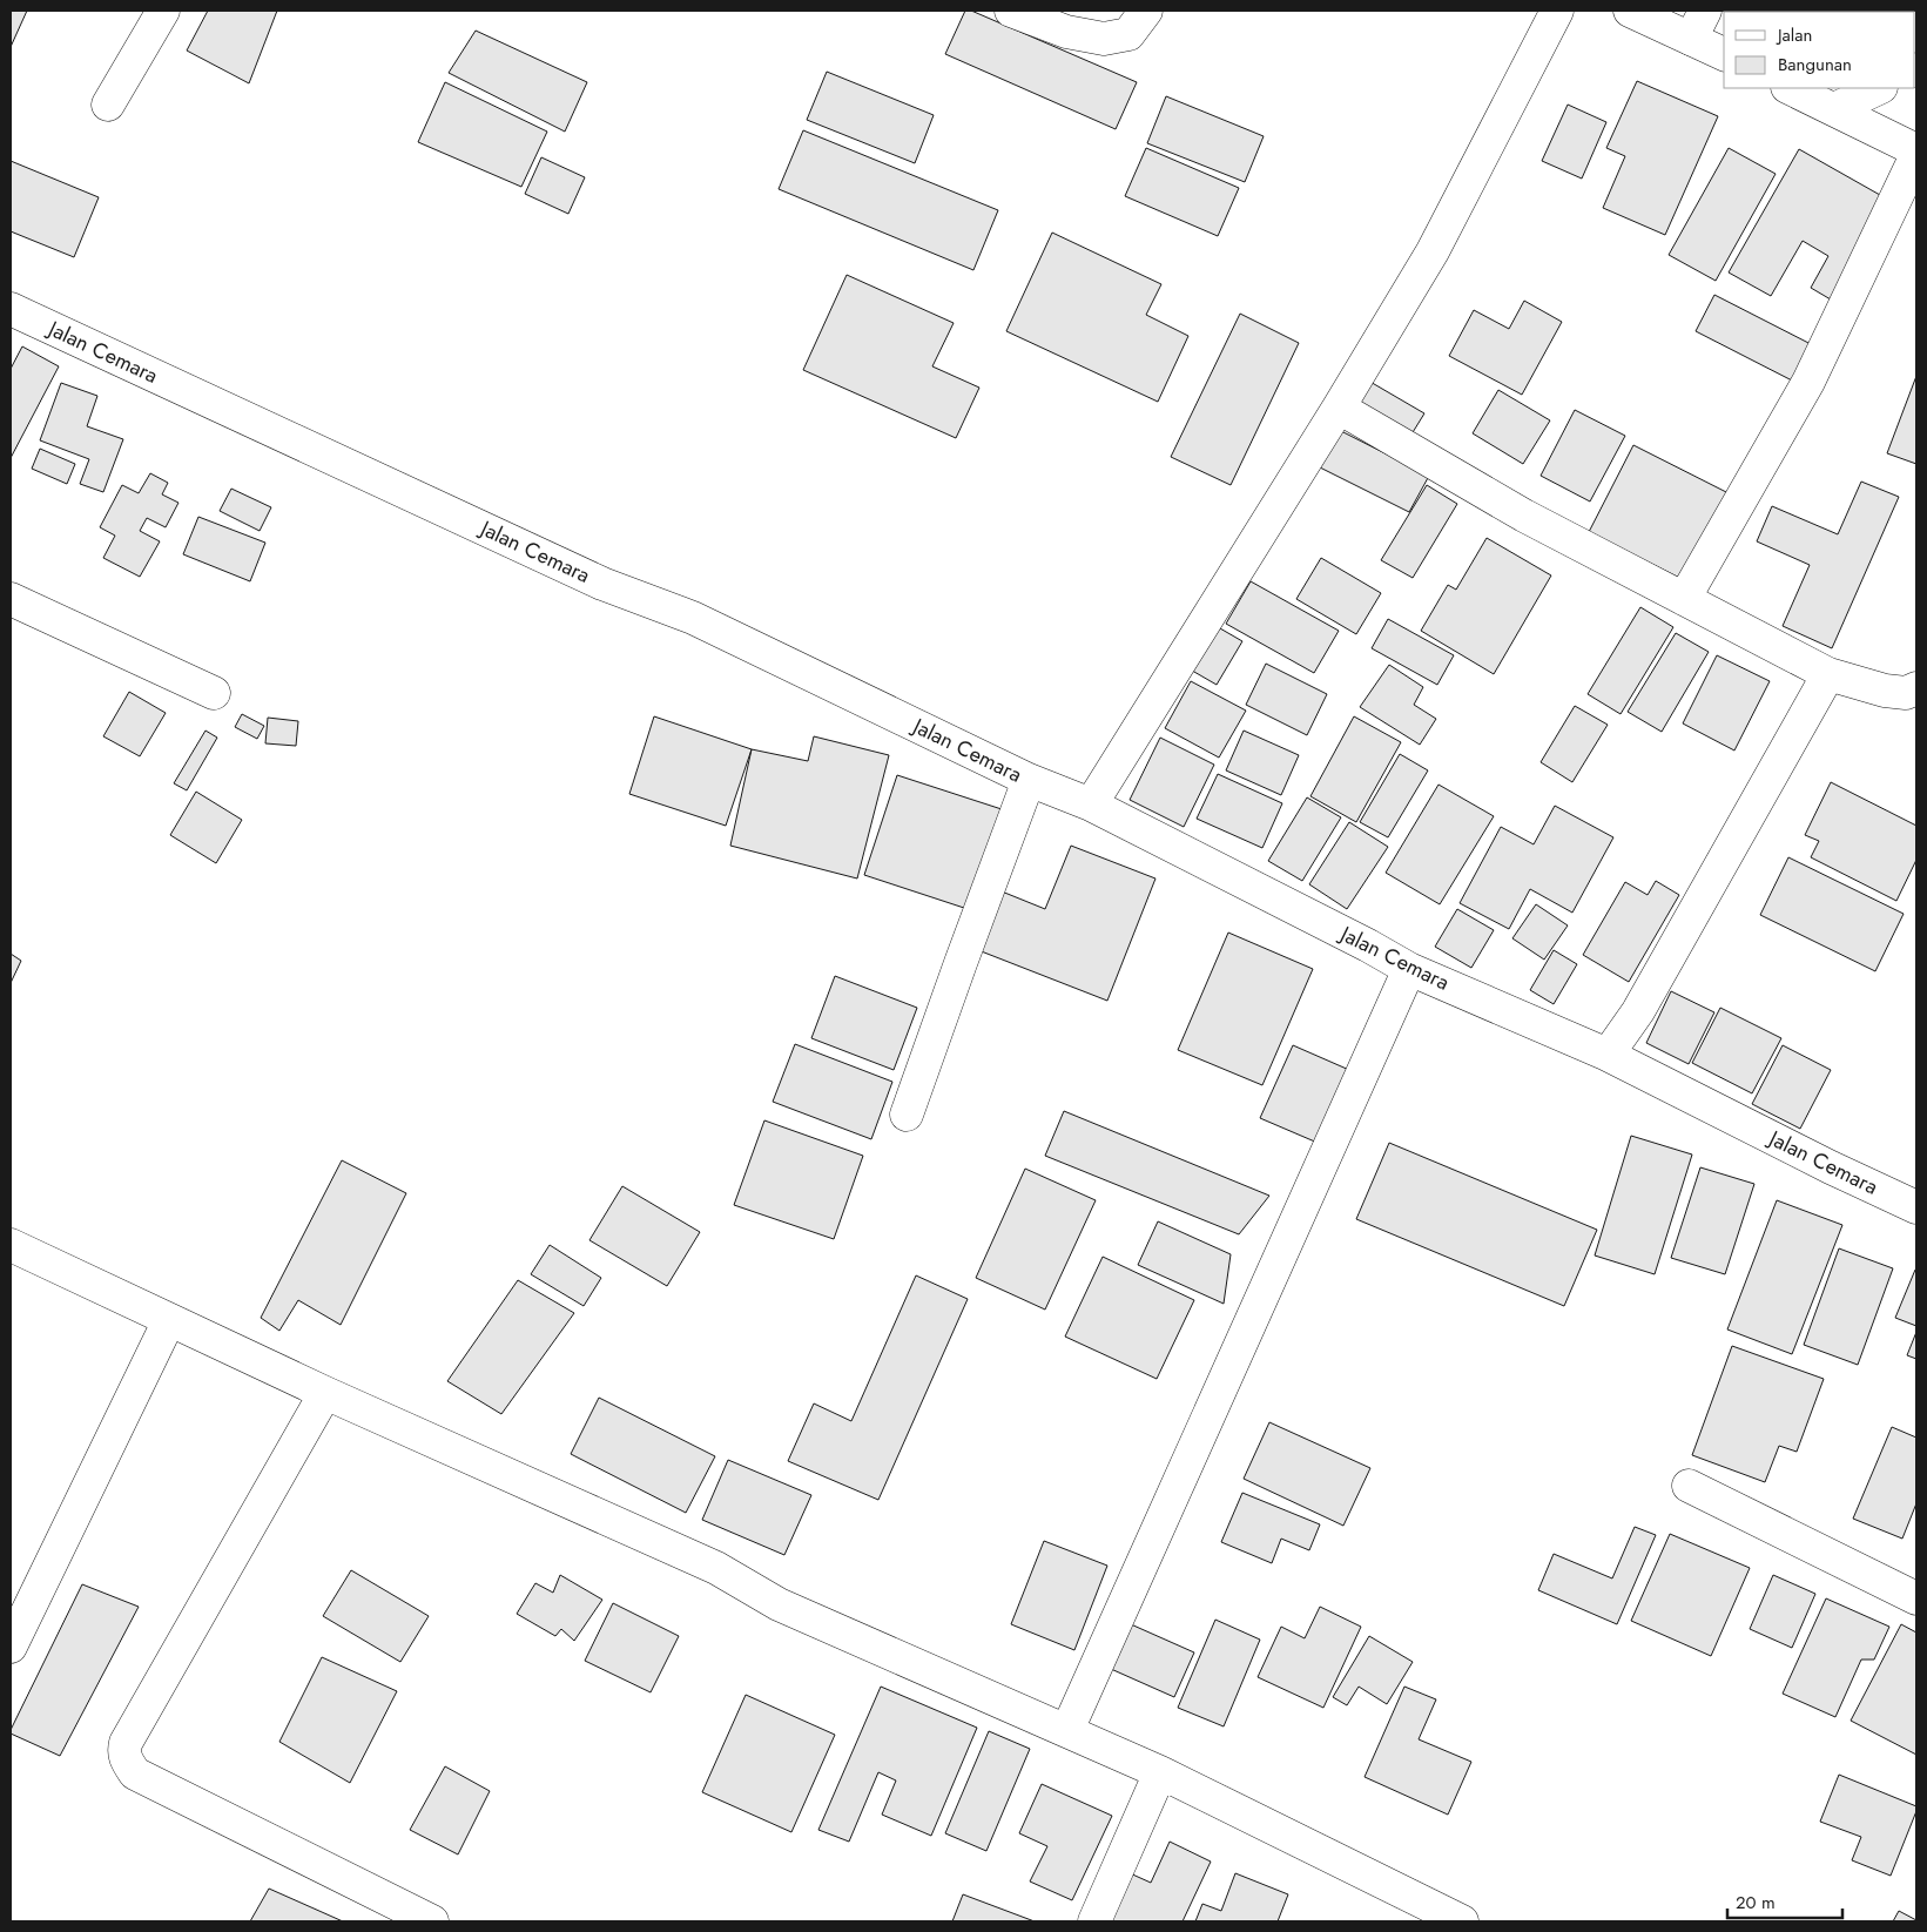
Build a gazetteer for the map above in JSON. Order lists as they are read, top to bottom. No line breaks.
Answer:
{"streets":{"street":["Jalan Cemara"]},"legend":["Jalan","Bangunan"],"scale_bar":"20 m"}
